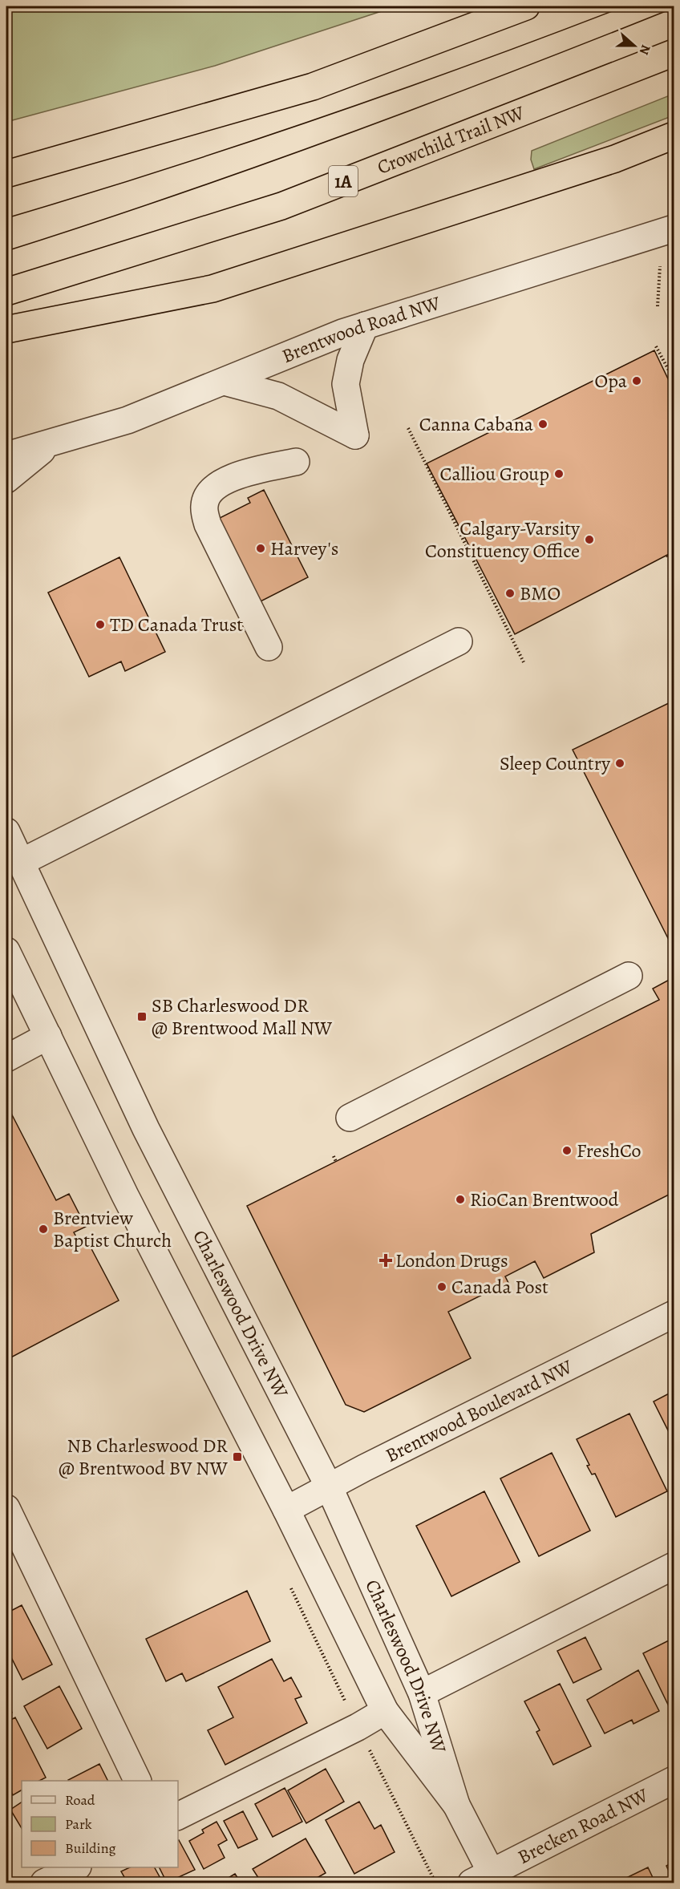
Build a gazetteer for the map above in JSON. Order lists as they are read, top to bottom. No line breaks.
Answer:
{"streets":{"highway":["Crowchild Trail NW","1A"],"street":["Brentwood Road NW","Charleswood Drive NW","Brentwood Boulevard NW","Brecken Road NW"]},"crossings":[["Charleswood Drive NW","Brentwood Boulevard NW"],["Charleswood Drive NW","Brecken Road NW"]],"places":{"other":["Opa","Canna Cabana","Calliou Group","Calgary-Varsity Constituency Office","Harvey's","BMO","TD Canada Trust","Sleep Country","FreshCo","RioCan Brentwood","Brentview Baptist Church","Canada Post"],"transit":["SB Charleswood DR @ Brentwood Mall NW","NB Charleswood DR @ Brentwood BV NW"],"health":["London Drugs"]},"legend":["Road","Park","Building"],"north":"right"}
